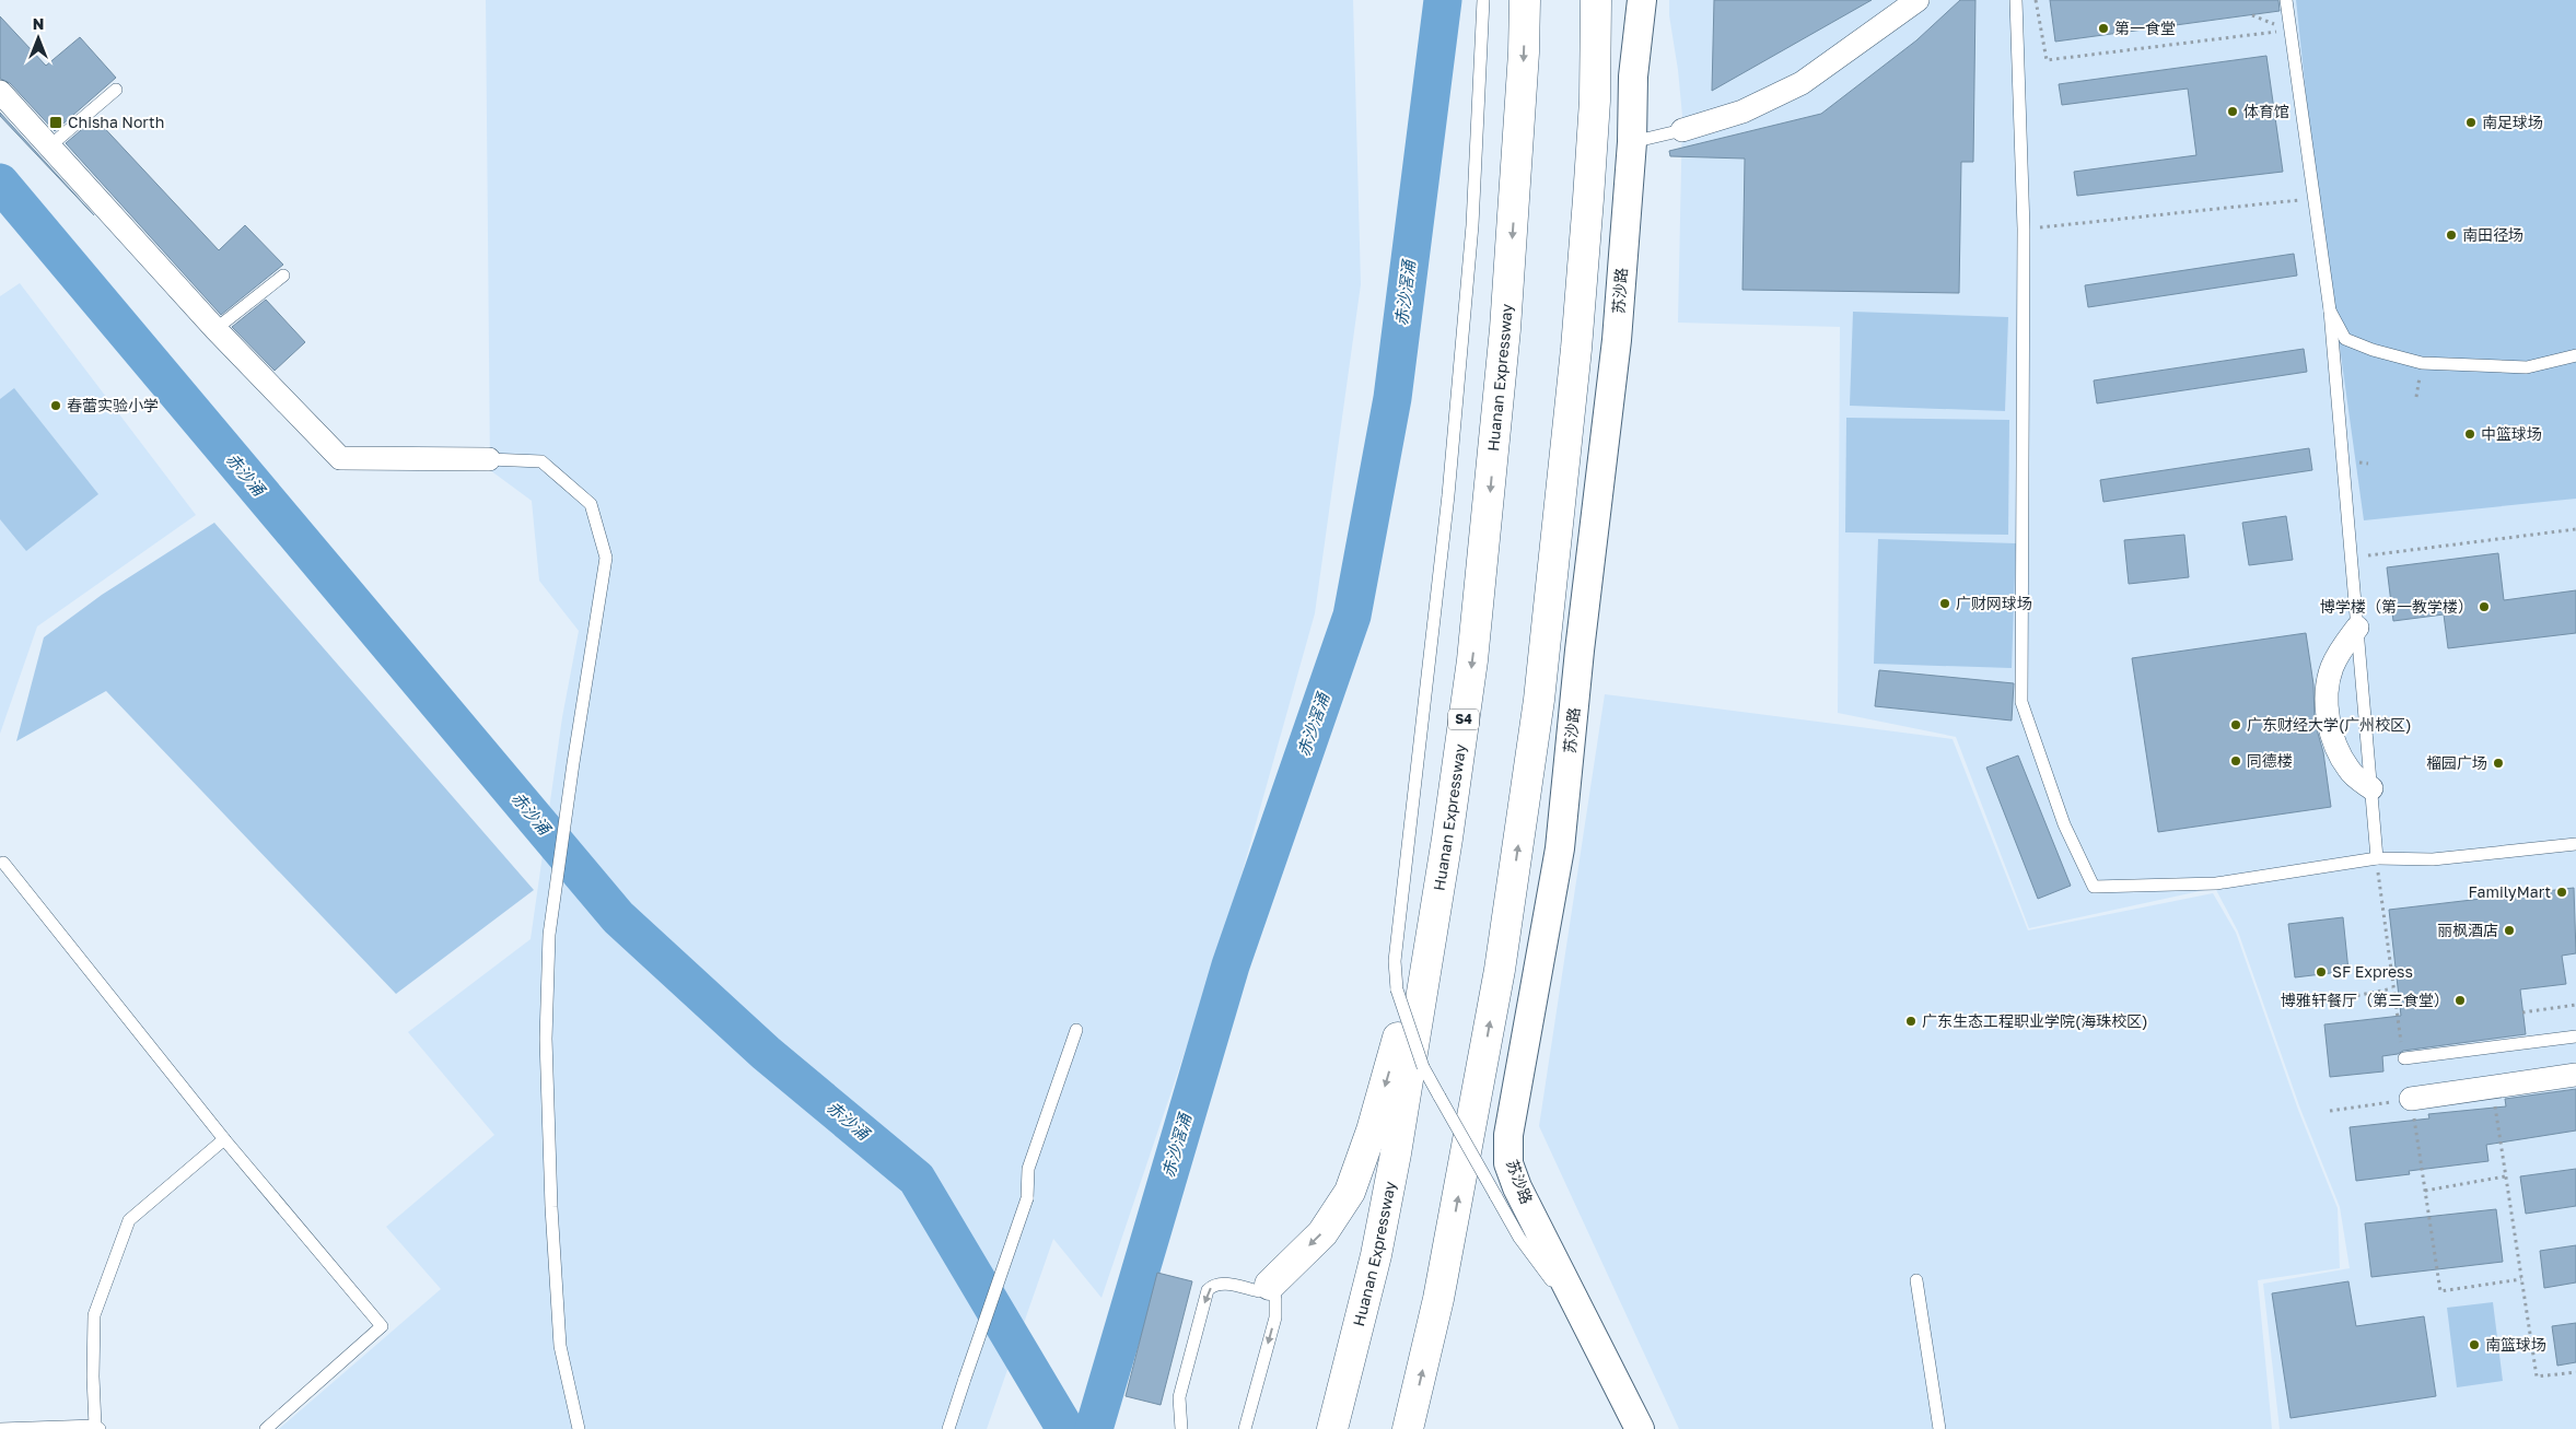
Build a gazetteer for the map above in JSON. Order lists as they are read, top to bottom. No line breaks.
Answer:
{"streets":{"highway":["Huanan Expressway","S4"],"street":["苏沙路"]},"water":["赤沙滘涌","赤沙涌"],"places":{"other":["第一食堂","体育馆","南足球场","南田径场","春蕾实验小学","中篮球场","广财网球场","博学楼（第一教学楼）","广东财经大学(广州校区)","同德楼","榴园广场","FamilyMart","丽枫酒店","SF Express","博雅轩餐厅（第三食堂）","广东生态工程职业学院(海珠校区)","南篮球场"],"transit":["Chisha North"]},"north":"top"}
